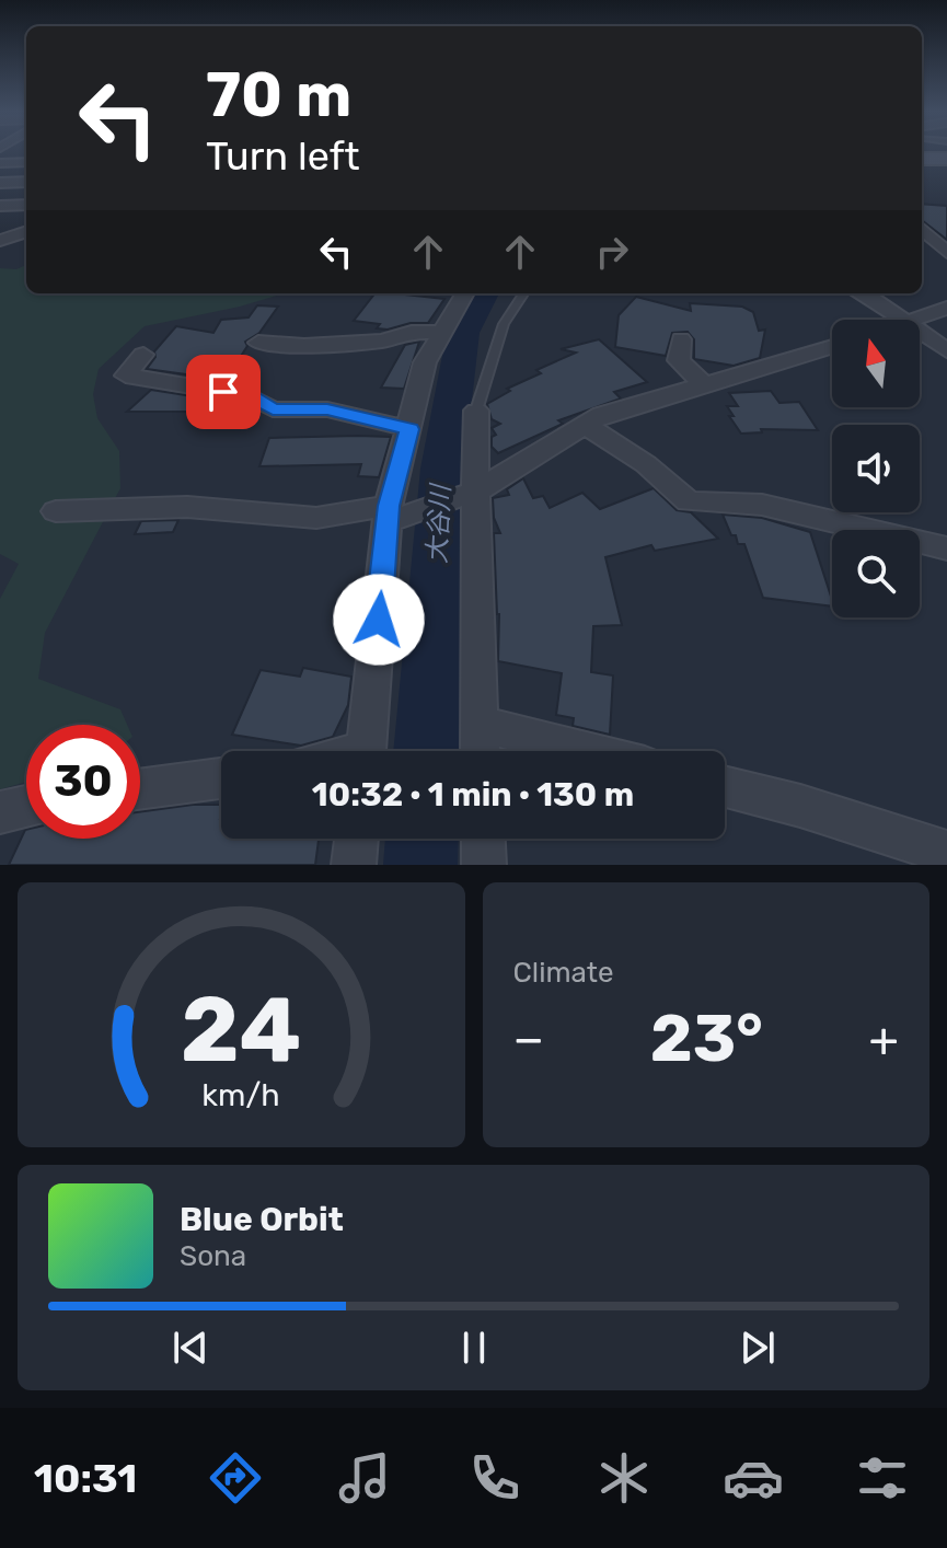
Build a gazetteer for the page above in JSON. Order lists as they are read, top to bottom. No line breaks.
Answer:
{"water":["大谷川"],"north":"top","page":{"turn":["70 m","Turn left"],"limit":"30","trip":"10:32 · 1 min · 130 m","tile":"Climate","heat":["−","23°","+"],"song":["Blue Orbit","Sona"],"tabs":"10:31","gauge":["24","km/h"]}}
